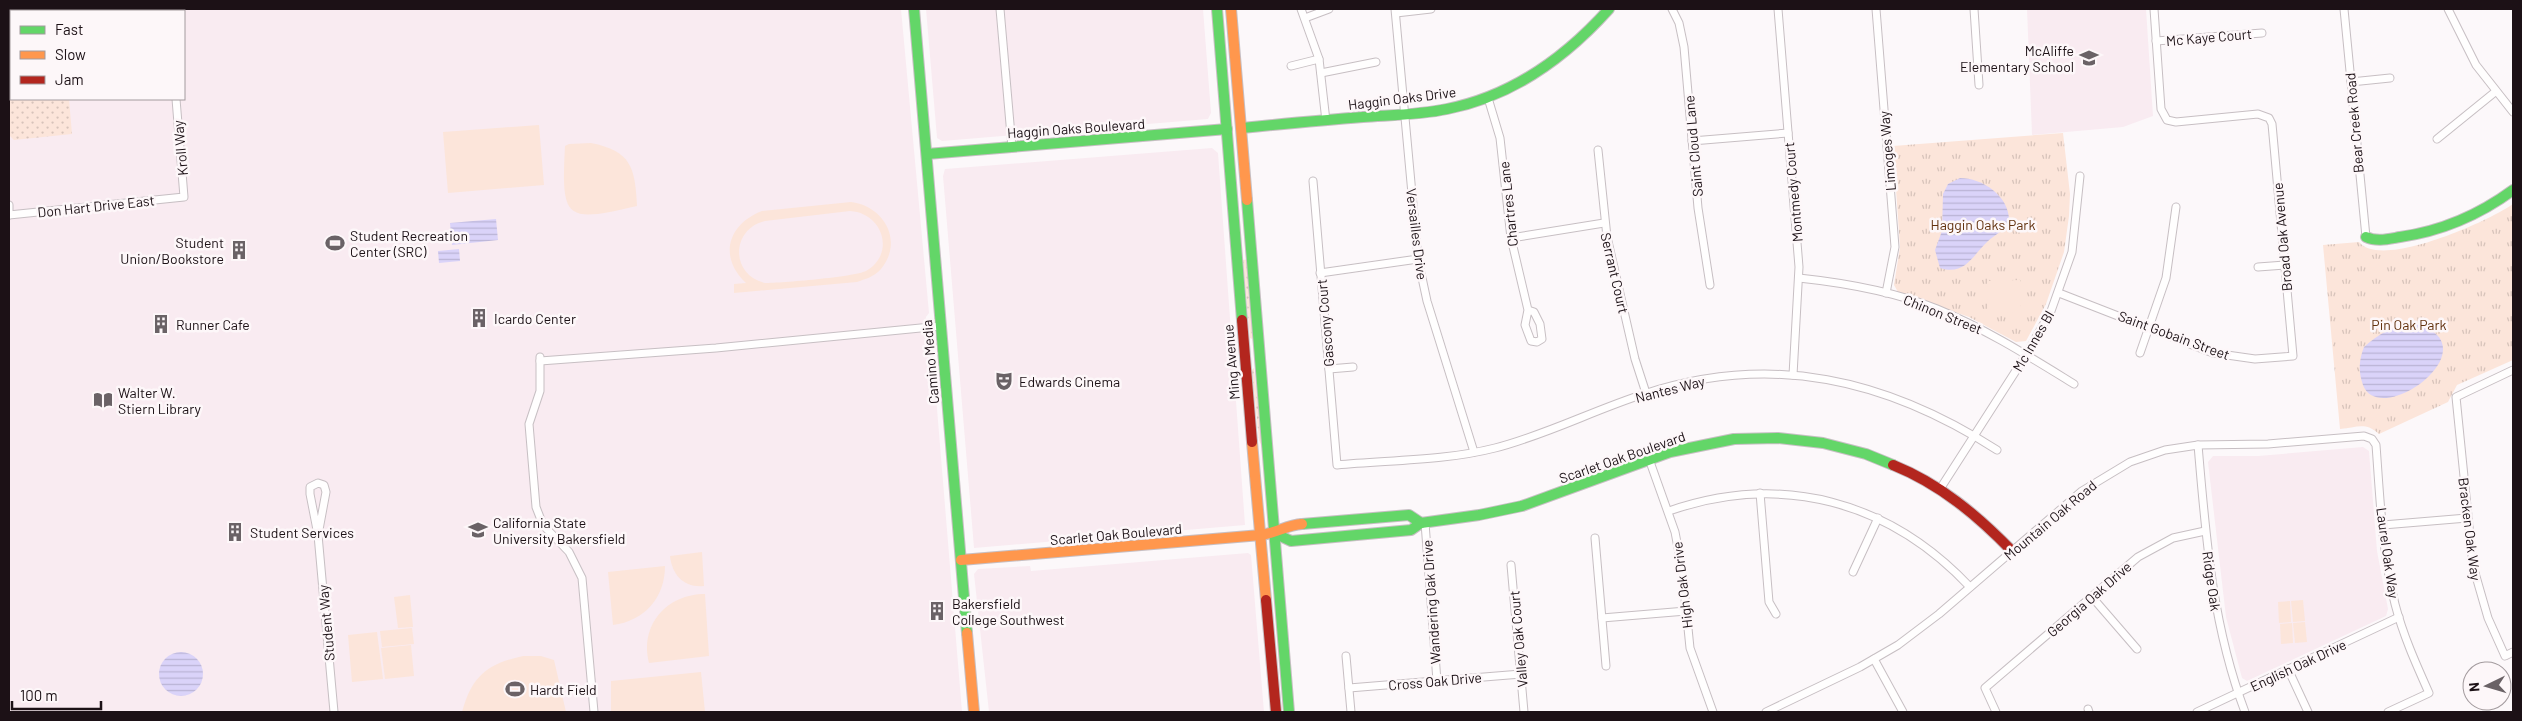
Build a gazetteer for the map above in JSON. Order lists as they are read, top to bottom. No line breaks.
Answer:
{"streets":{"street":["Mc Kaye Court","Haggin Oaks Drive","Bear Creek Road","Haggin Oaks Boulevard","Saint Cloud Lane","Kroll Way","Limoges Way","Montmedy Court","Chartres Lane","Don Hart Drive East","Versailles Drive","Broad Oak Avenue","Serrant Court","Chinon Street","Gascony Court","Saint Gobain Street","Mc Innes Bl","Camino Media","Ming Avenue","Nantes Way","Scarlet Oak Boulevard","Mountain Oak Road","Bracken Oak Way","Laurel Oak Way","Ridge Oak","High Oak Drive","Georgia Oak Drive","Wandering Oak Drive","Student Way","Valley Oak Court","English Oak Drive","Cross Oak Drive"]},"crossings":[["Mc Kaye Court","Broad Oak Avenue"],["Haggin Oaks Drive","Haggin Oaks Boulevard"],["Haggin Oaks Drive","Chartres Lane"],["Haggin Oaks Drive","Versailles Drive"],["Haggin Oaks Drive","Ming Avenue"],["Haggin Oaks Boulevard","Camino Media"],["Haggin Oaks Boulevard","Ming Avenue"],["Kroll Way","Don Hart Drive East"],["Limoges Way","Chinon Street"],["Montmedy Court","Chinon Street"],["Montmedy Court","Nantes Way"],["Versailles Drive","Nantes Way"],["Broad Oak Avenue","Saint Gobain Street"],["Serrant Court","Nantes Way"],["Chinon Street","Mc Innes Bl"],["Gascony Court","Nantes Way"],["Saint Gobain Street","Mc Innes Bl"],["Mc Innes Bl","Nantes Way"],["Mc Innes Bl","Scarlet Oak Boulevard"],["Camino Media","Scarlet Oak Boulevard"],["Ming Avenue","Scarlet Oak Boulevard"],["Scarlet Oak Boulevard","Mountain Oak Road"],["Scarlet Oak Boulevard","High Oak Drive"],["Scarlet Oak Boulevard","Wandering Oak Drive"],["Mountain Oak Road","Laurel Oak Way"],["Mountain Oak Road","Ridge Oak"],["Laurel Oak Way","English Oak Drive"],["Ridge Oak","Georgia Oak Drive"],["Ridge Oak","English Oak Drive"],["Wandering Oak Drive","Cross Oak Drive"],["Valley Oak Court","Cross Oak Drive"]],"parks":["Haggin Oaks Park","Pin Oak Park"],"places":{"school or university":["McAliffe Elementary School","California State University Bakersfield"],"sports":["Student Recreation Center (SRC)","Hardt Field"],"building":["Student Union/Bookstore","Icardo Center","Runner Cafe","Student Services","Bakersfield College Southwest"],"theatre":["Edwards Cinema"],"library":["Walter W. Stiern Library"]},"legend":["Fast","Slow","Jam"],"scale_bar":"100 m","north":"left"}
